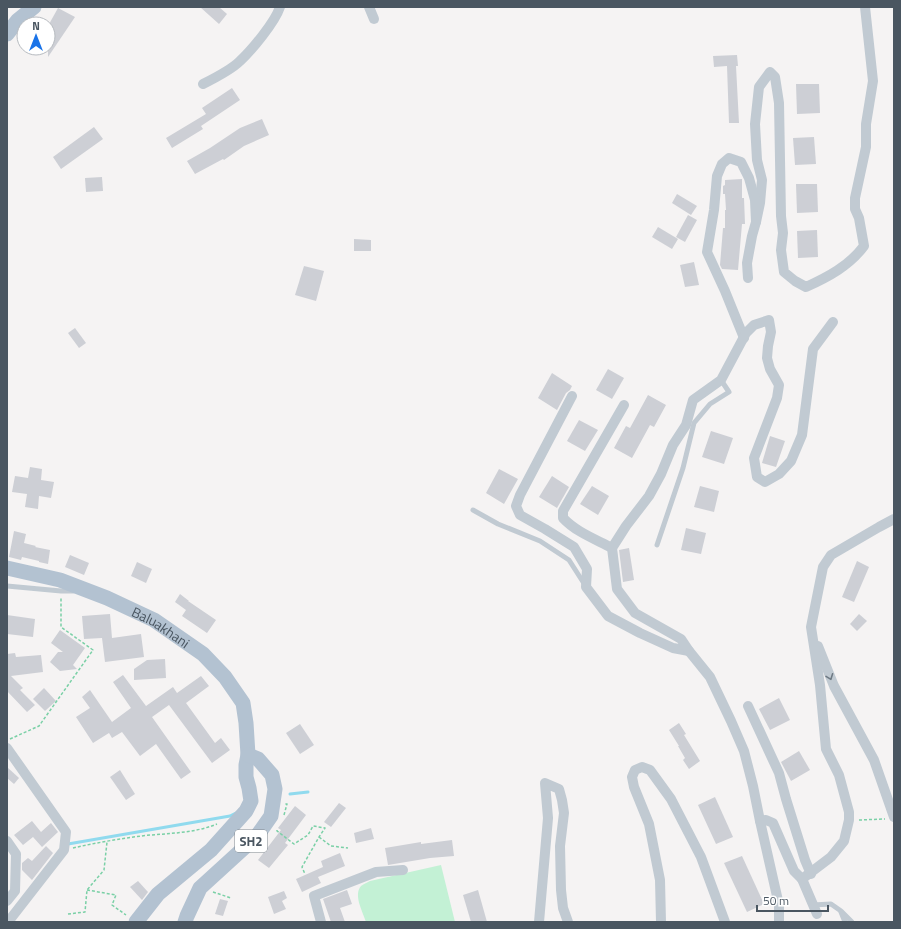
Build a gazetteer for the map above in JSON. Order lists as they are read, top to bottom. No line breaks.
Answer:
{"streets":{"main road":["Baluakhani","SH2"]},"crossings":[["Baluakhani","SH2"]],"scale_bar":"50 m","north":"top"}
